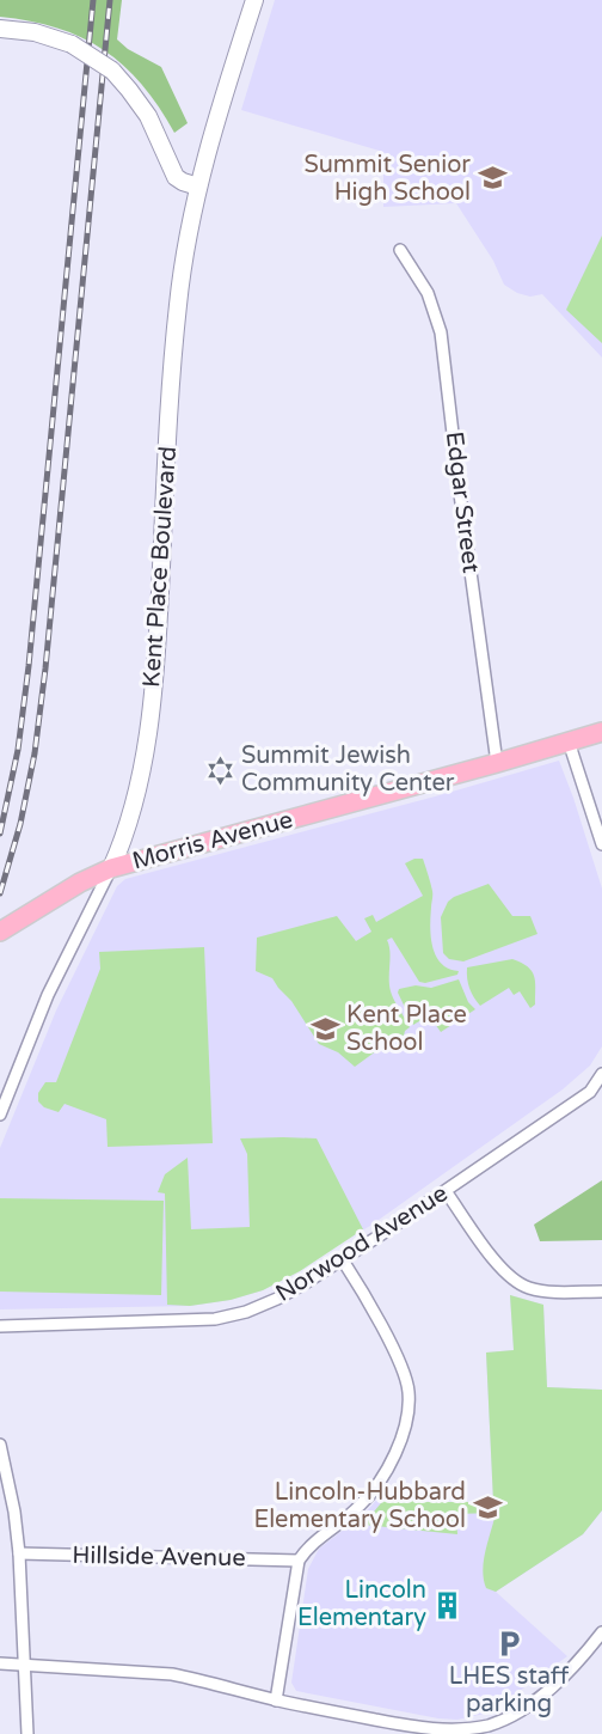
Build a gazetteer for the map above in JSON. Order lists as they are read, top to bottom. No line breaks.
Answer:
{"streets":{"main road":["Morris Avenue"],"street":["Edgar Street","Kent Place Boulevard","Norwood Avenue","Hillside Avenue"]},"crossings":[["Edgar Street","Morris Avenue"],["Kent Place Boulevard","Morris Avenue"]],"places":{"school or university":["Summit Senior High School","Kent Place School","Lincoln-Hubbard Elementary School"],"synagogue":["Summit Jewish Community Center"],"building":["Lincoln Elementary"],"parking":["LHES staff parking"]}}
